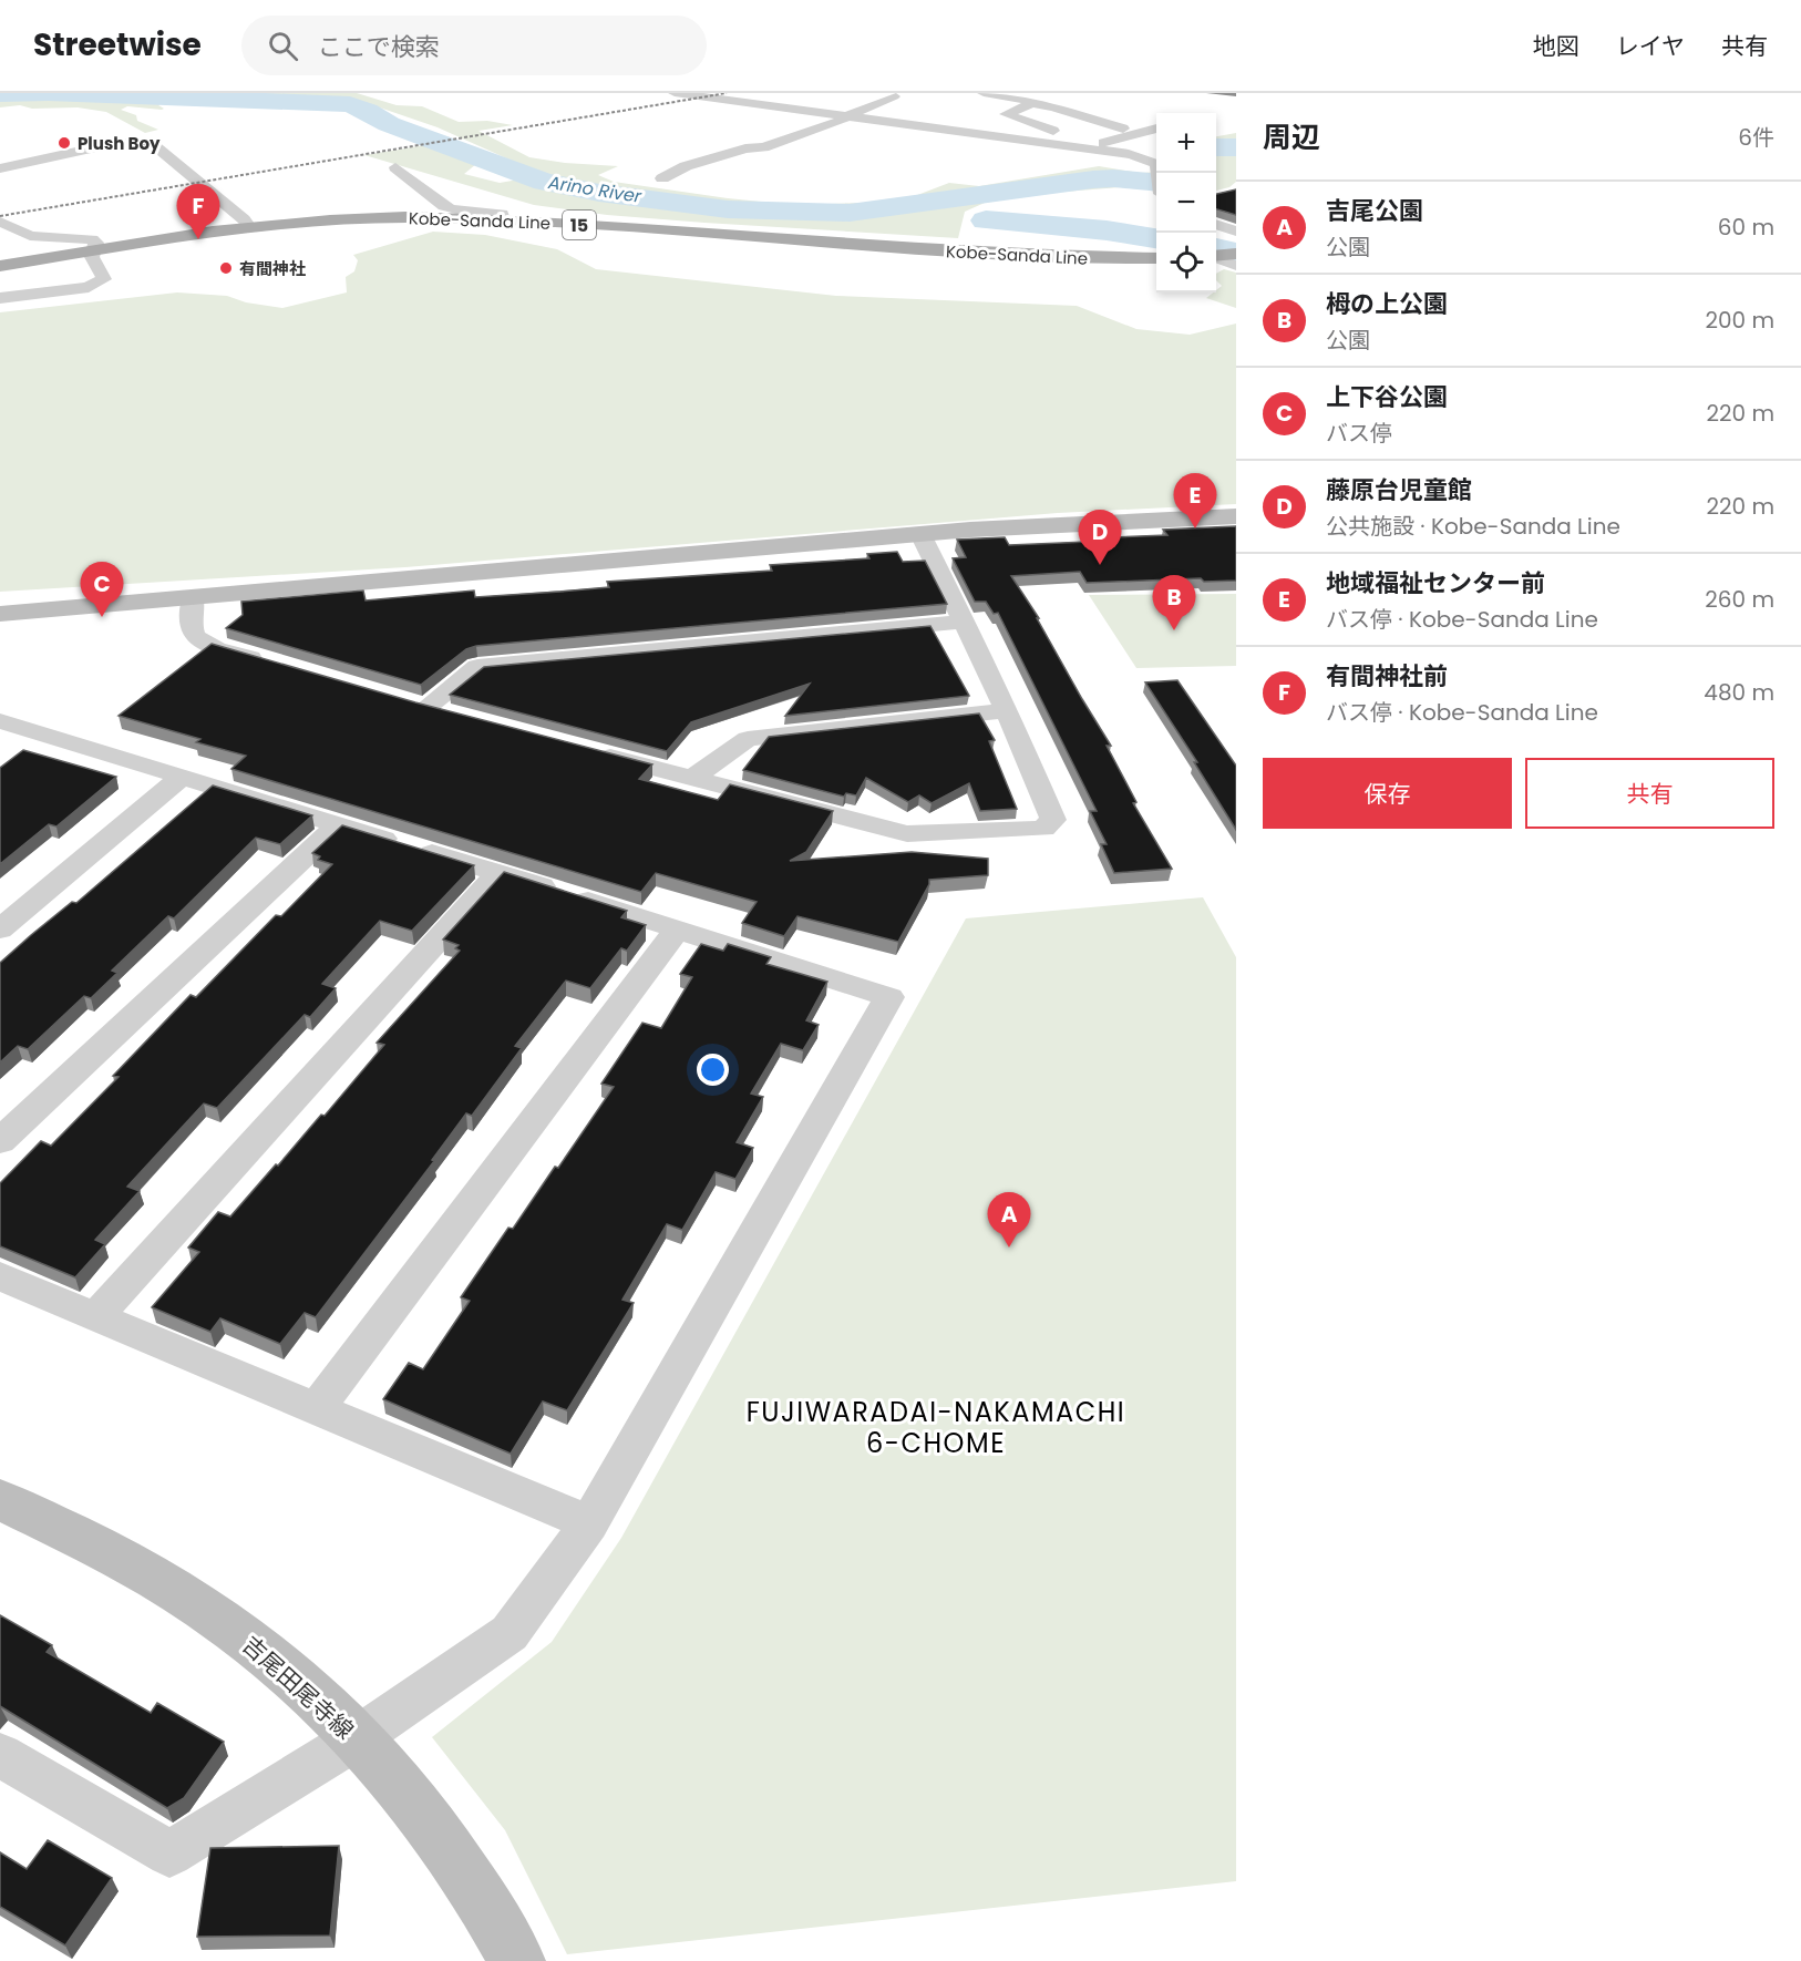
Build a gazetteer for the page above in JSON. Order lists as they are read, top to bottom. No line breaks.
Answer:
{"streets":{"main road":["Kobe-Sanda Line","15"],"street":["吉尾田尾寺線"]},"districts":["FUJIWARADAI-NAKAMACHI 6-CHOME"],"water":["Arino River"],"places":["Plush Boy","有間神社"],"page":{"header":"Streetwise","search":"ここで検索","nav":["地図","レイヤ","共有"],"heading":["周辺","6件"],"map_buttons":["+","−"],"list":[{"mark":"A","name":"吉尾公園","note":"公園","value":"60 m"},{"mark":"B","name":"栂の上公園","note":"公園","value":"200 m"},{"mark":"C","name":"上下谷公園","note":"バス停","value":"220 m"},{"mark":"D","name":"藤原台児童館","note":"公共施設 · Kobe-Sanda Line","value":"220 m"},{"mark":"E","name":"地域福祉センター前","note":"バス停 · Kobe-Sanda Line","value":"260 m"},{"mark":"F","name":"有間神社前","note":"バス停 · Kobe-Sanda Line","value":"480 m"}],"pins":["F","E","D","C","B","A"],"buttons":["保存","共有"]}}
